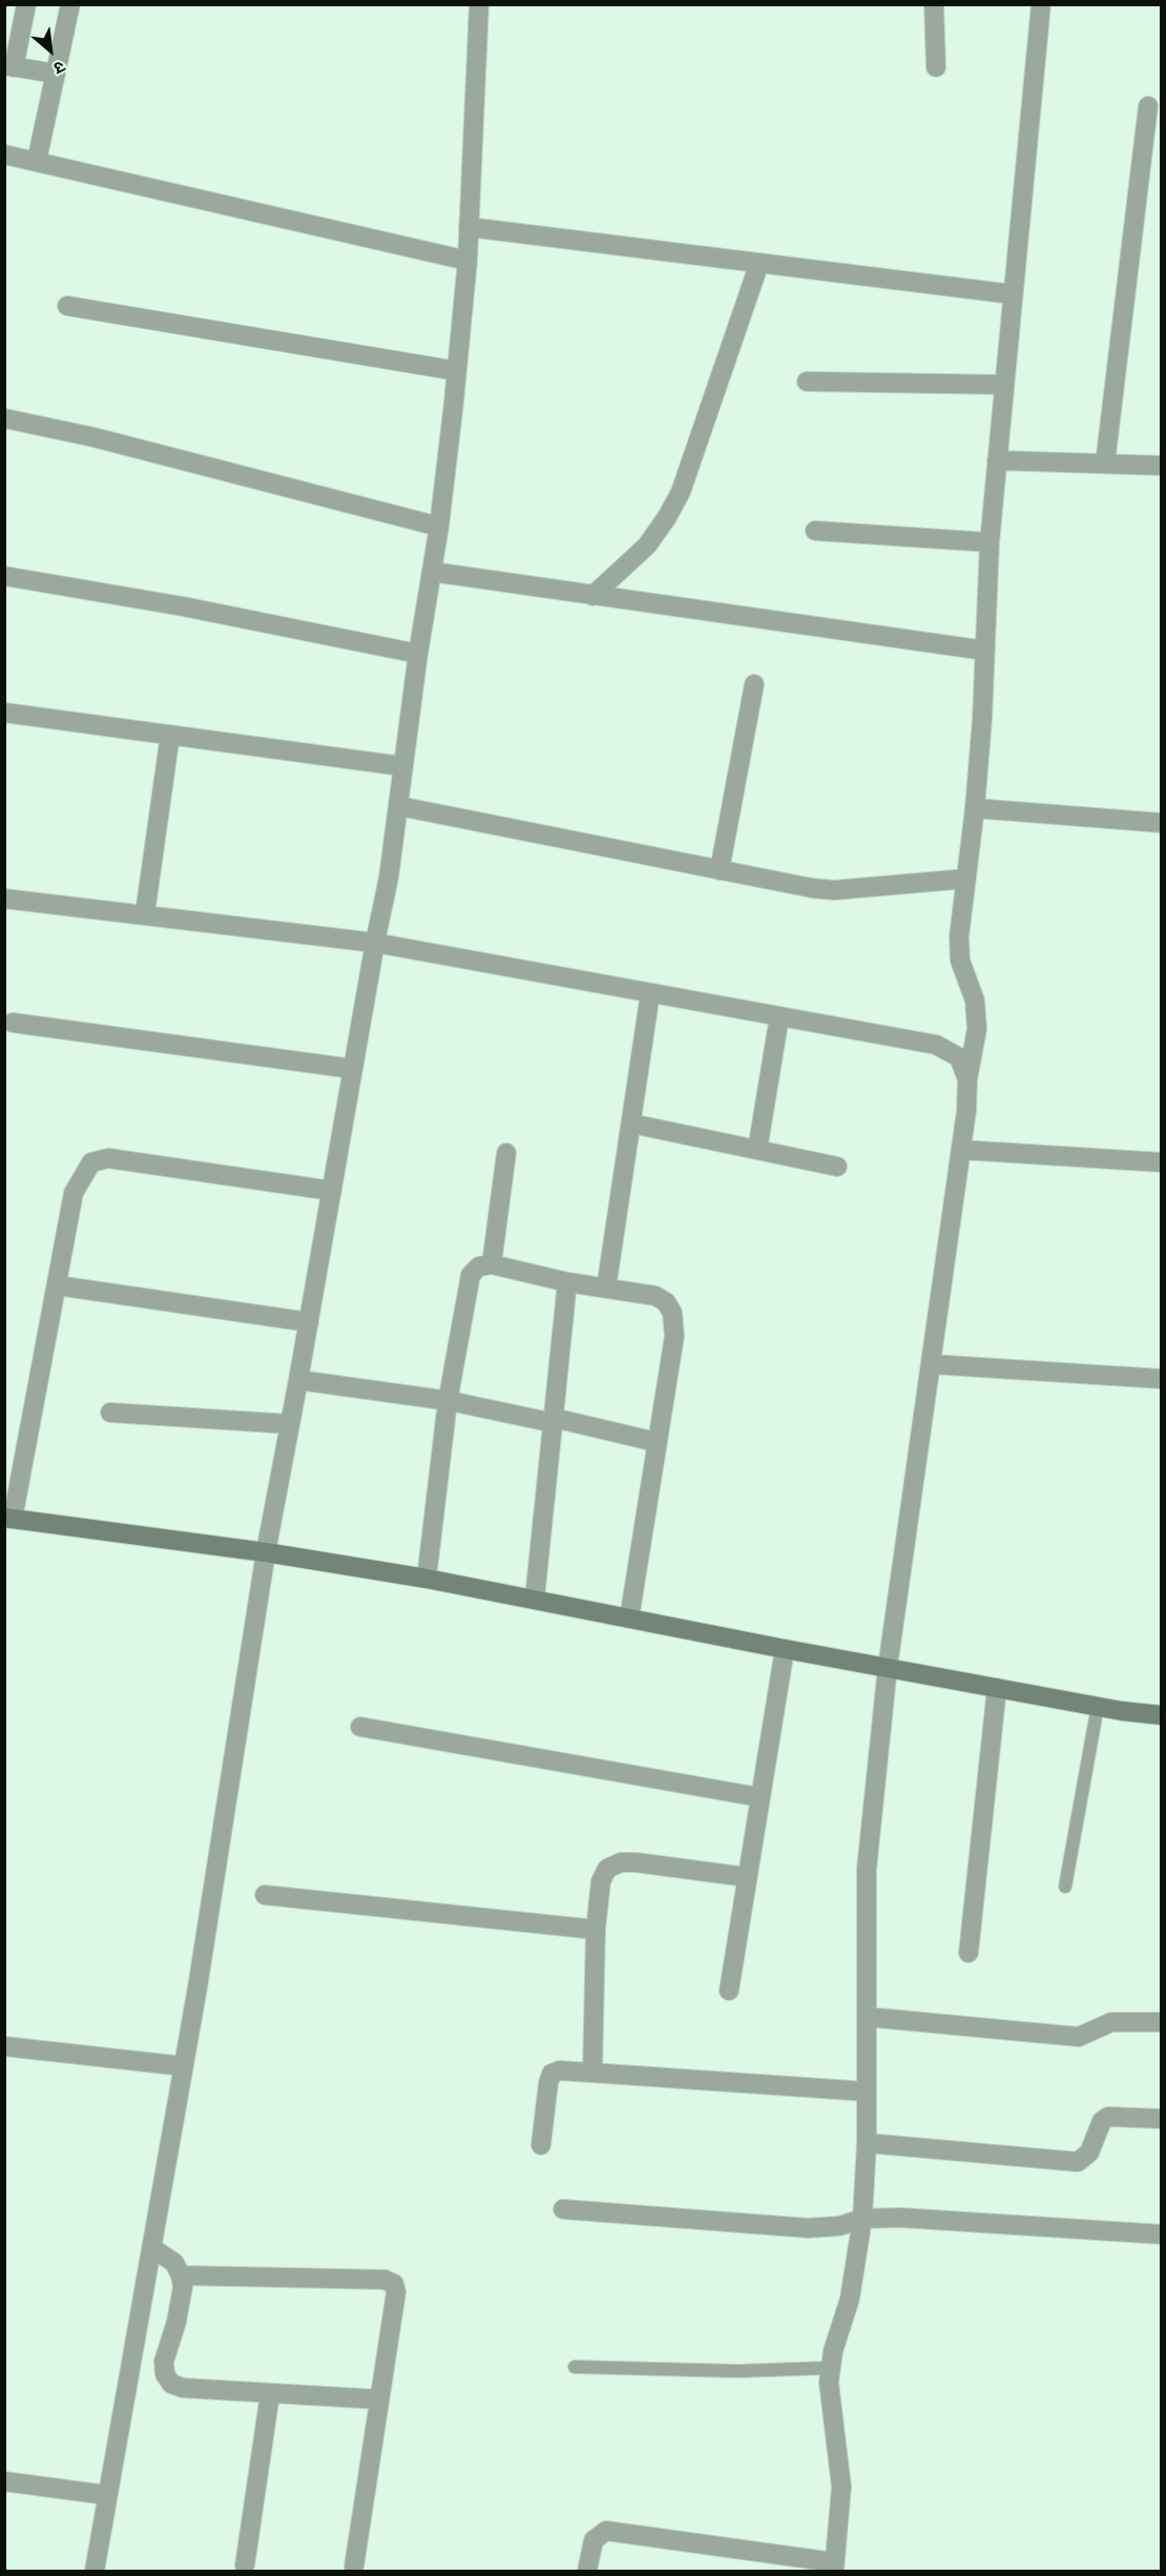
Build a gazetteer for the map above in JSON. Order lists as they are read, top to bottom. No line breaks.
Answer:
{"north":"bottom right"}
